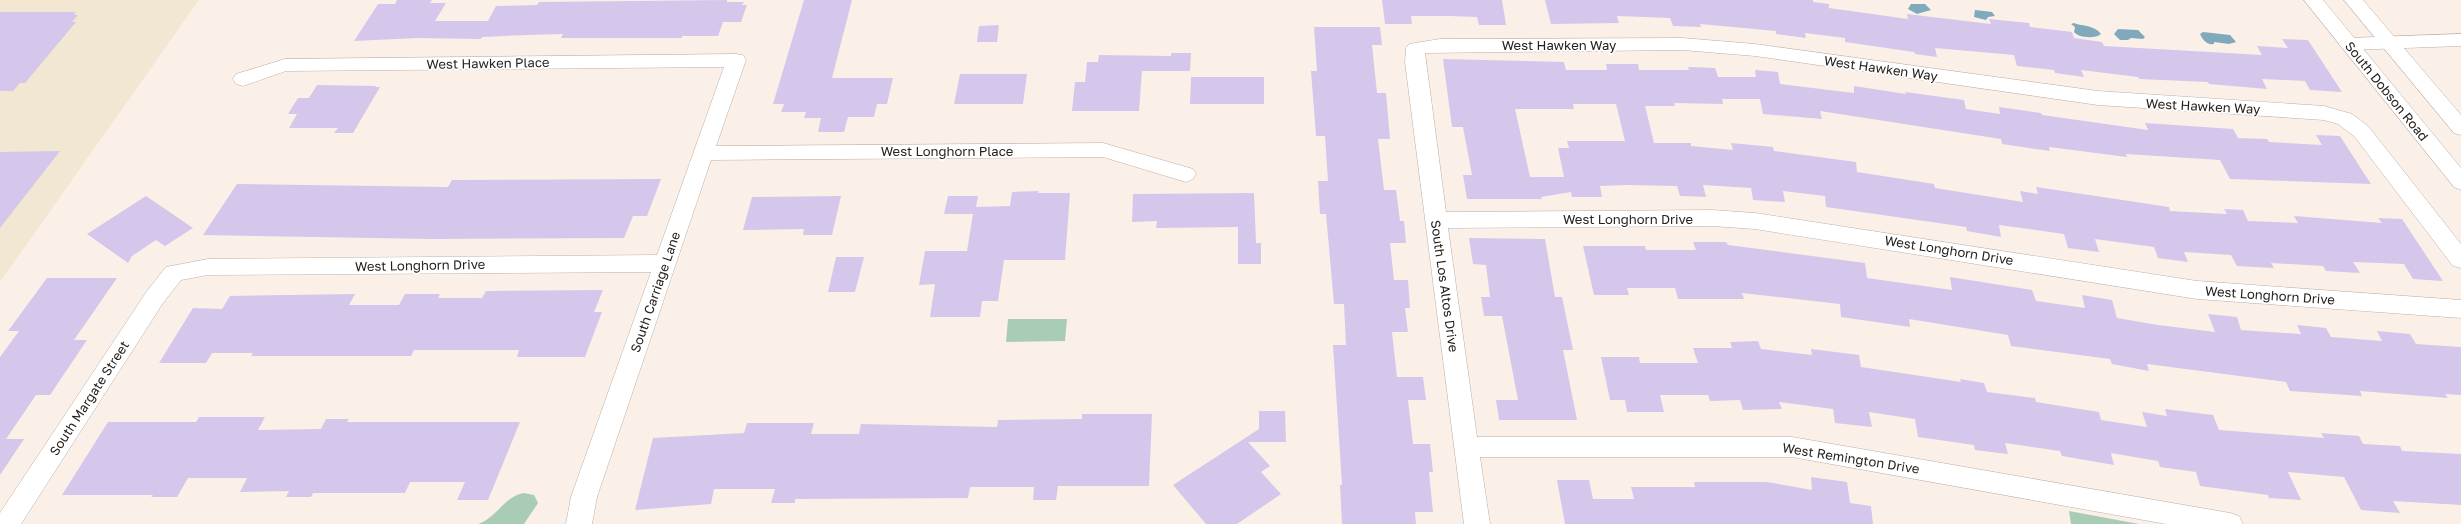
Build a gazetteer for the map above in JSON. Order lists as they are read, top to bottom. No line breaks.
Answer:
{"streets":{"main road":["West Hawken Way","West Hawken Place","South Dobson Road","West Longhorn Place","West Longhorn Drive","South Los Altos Drive","South Carriage Lane","South Margate Street","West Remington Drive"]},"crossings":[["West Hawken Way","South Los Altos Drive"],["West Hawken Place","South Carriage Lane"],["West Longhorn Place","South Carriage Lane"],["West Longhorn Drive","South Los Altos Drive"],["West Longhorn Drive","South Carriage Lane"],["West Longhorn Drive","South Margate Street"],["South Los Altos Drive","West Remington Drive"]]}
